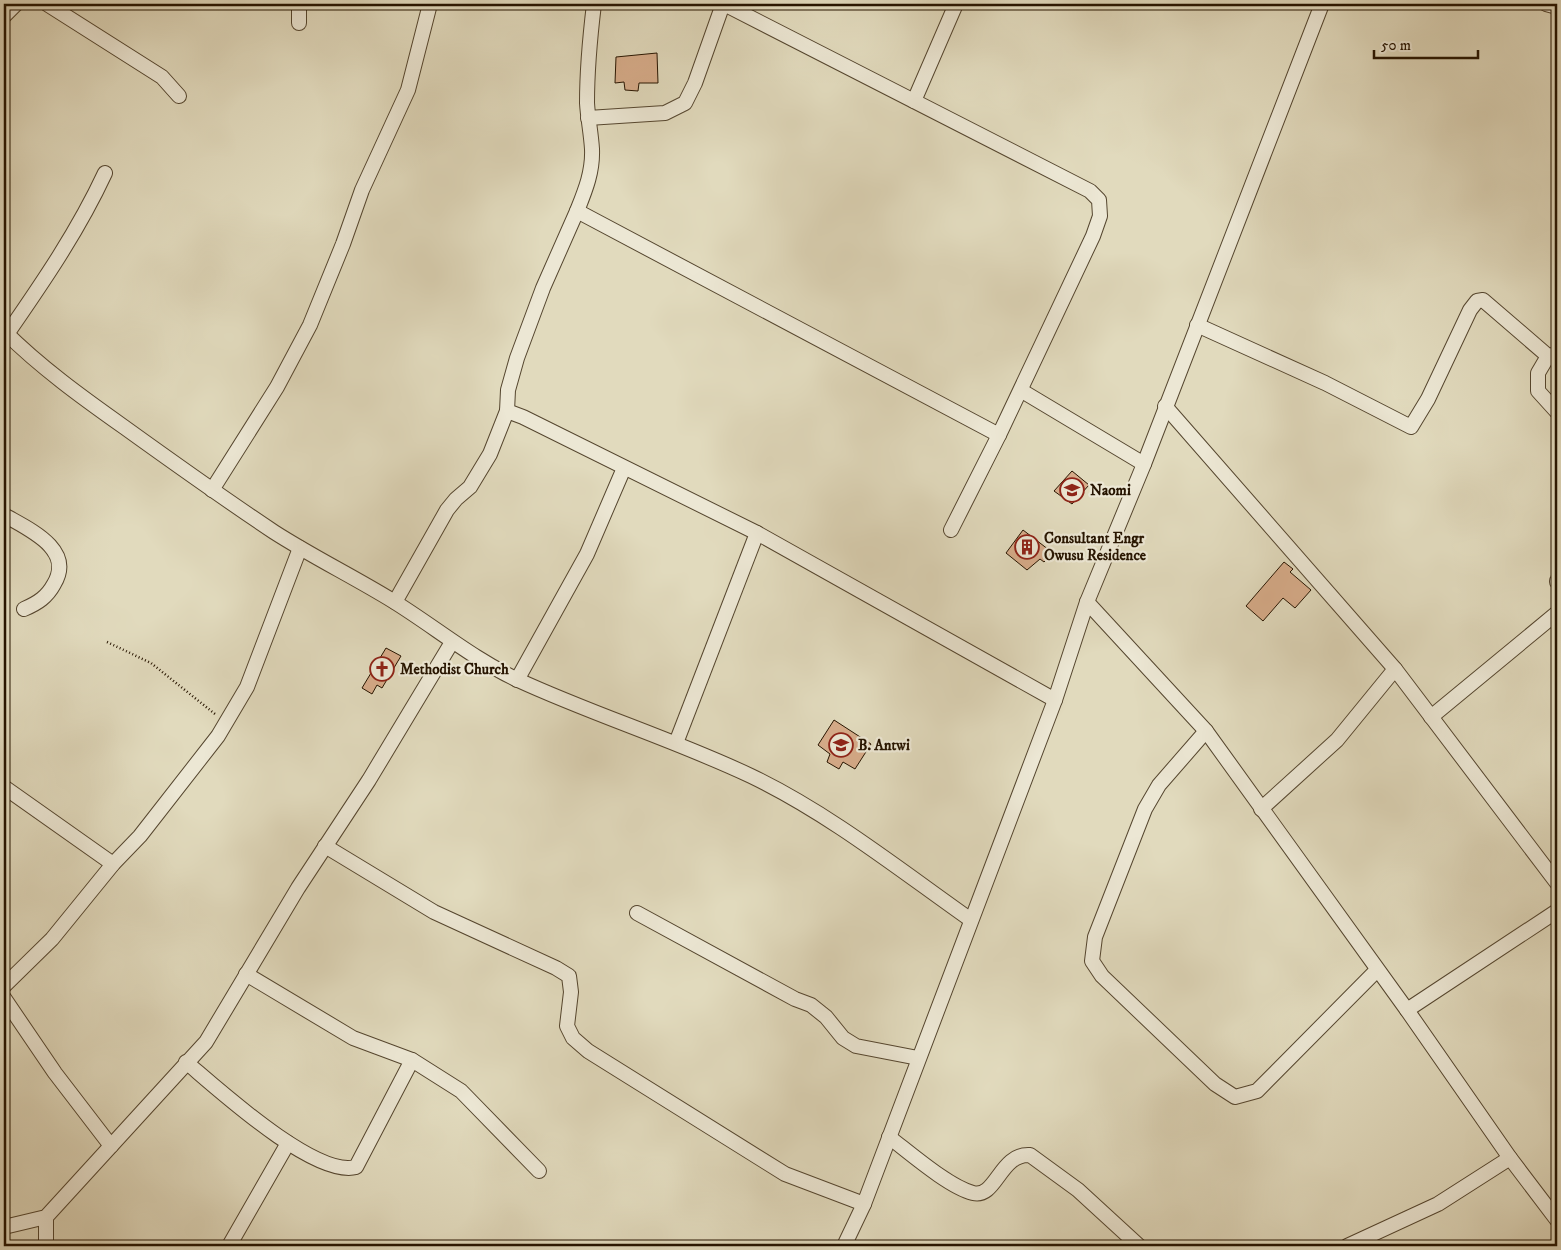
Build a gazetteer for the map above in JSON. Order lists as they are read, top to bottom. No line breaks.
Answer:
{"places":{"school or university":["Naomi","B. Antwi"],"building":["Consultant Engr Owusu Residence"],"church":["Methodist Church"]},"scale_bar":"50 m"}
